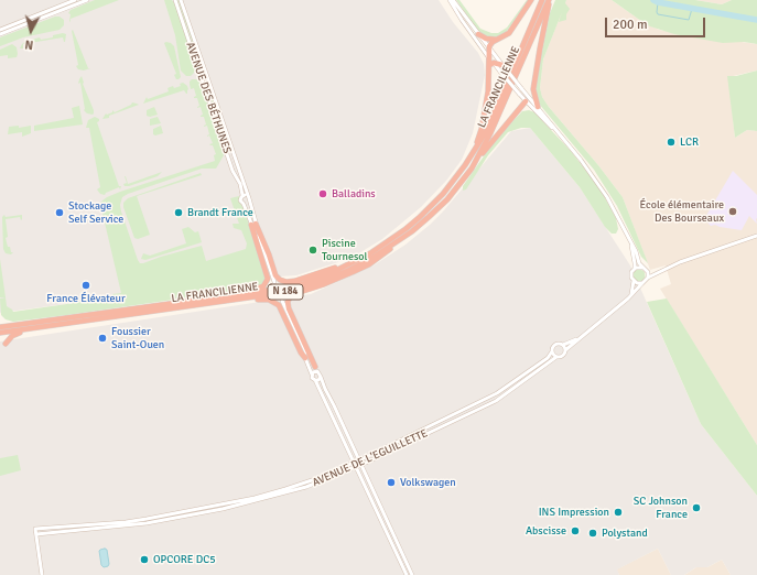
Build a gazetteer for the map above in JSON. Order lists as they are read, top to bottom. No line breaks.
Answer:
{"streets":{"highway":["LA FRANCILIENNE","N 184"],"street":["AVENUE DES BÉTHUNES","AVENUE DE L'EGUILLETTE"]},"places":["LCR","Balladins","École élémentaire Des Bourseaux","Stockage Self Service","Brandt France","Piscine Tournesol","France Élévateur","Foussier Saint-Ouen","Volkswagen","SC Johnson France","INS Impression","Abscisse","Polystand","OPCORE DC5"],"scale_bar":"200 m","north":"bottom"}
